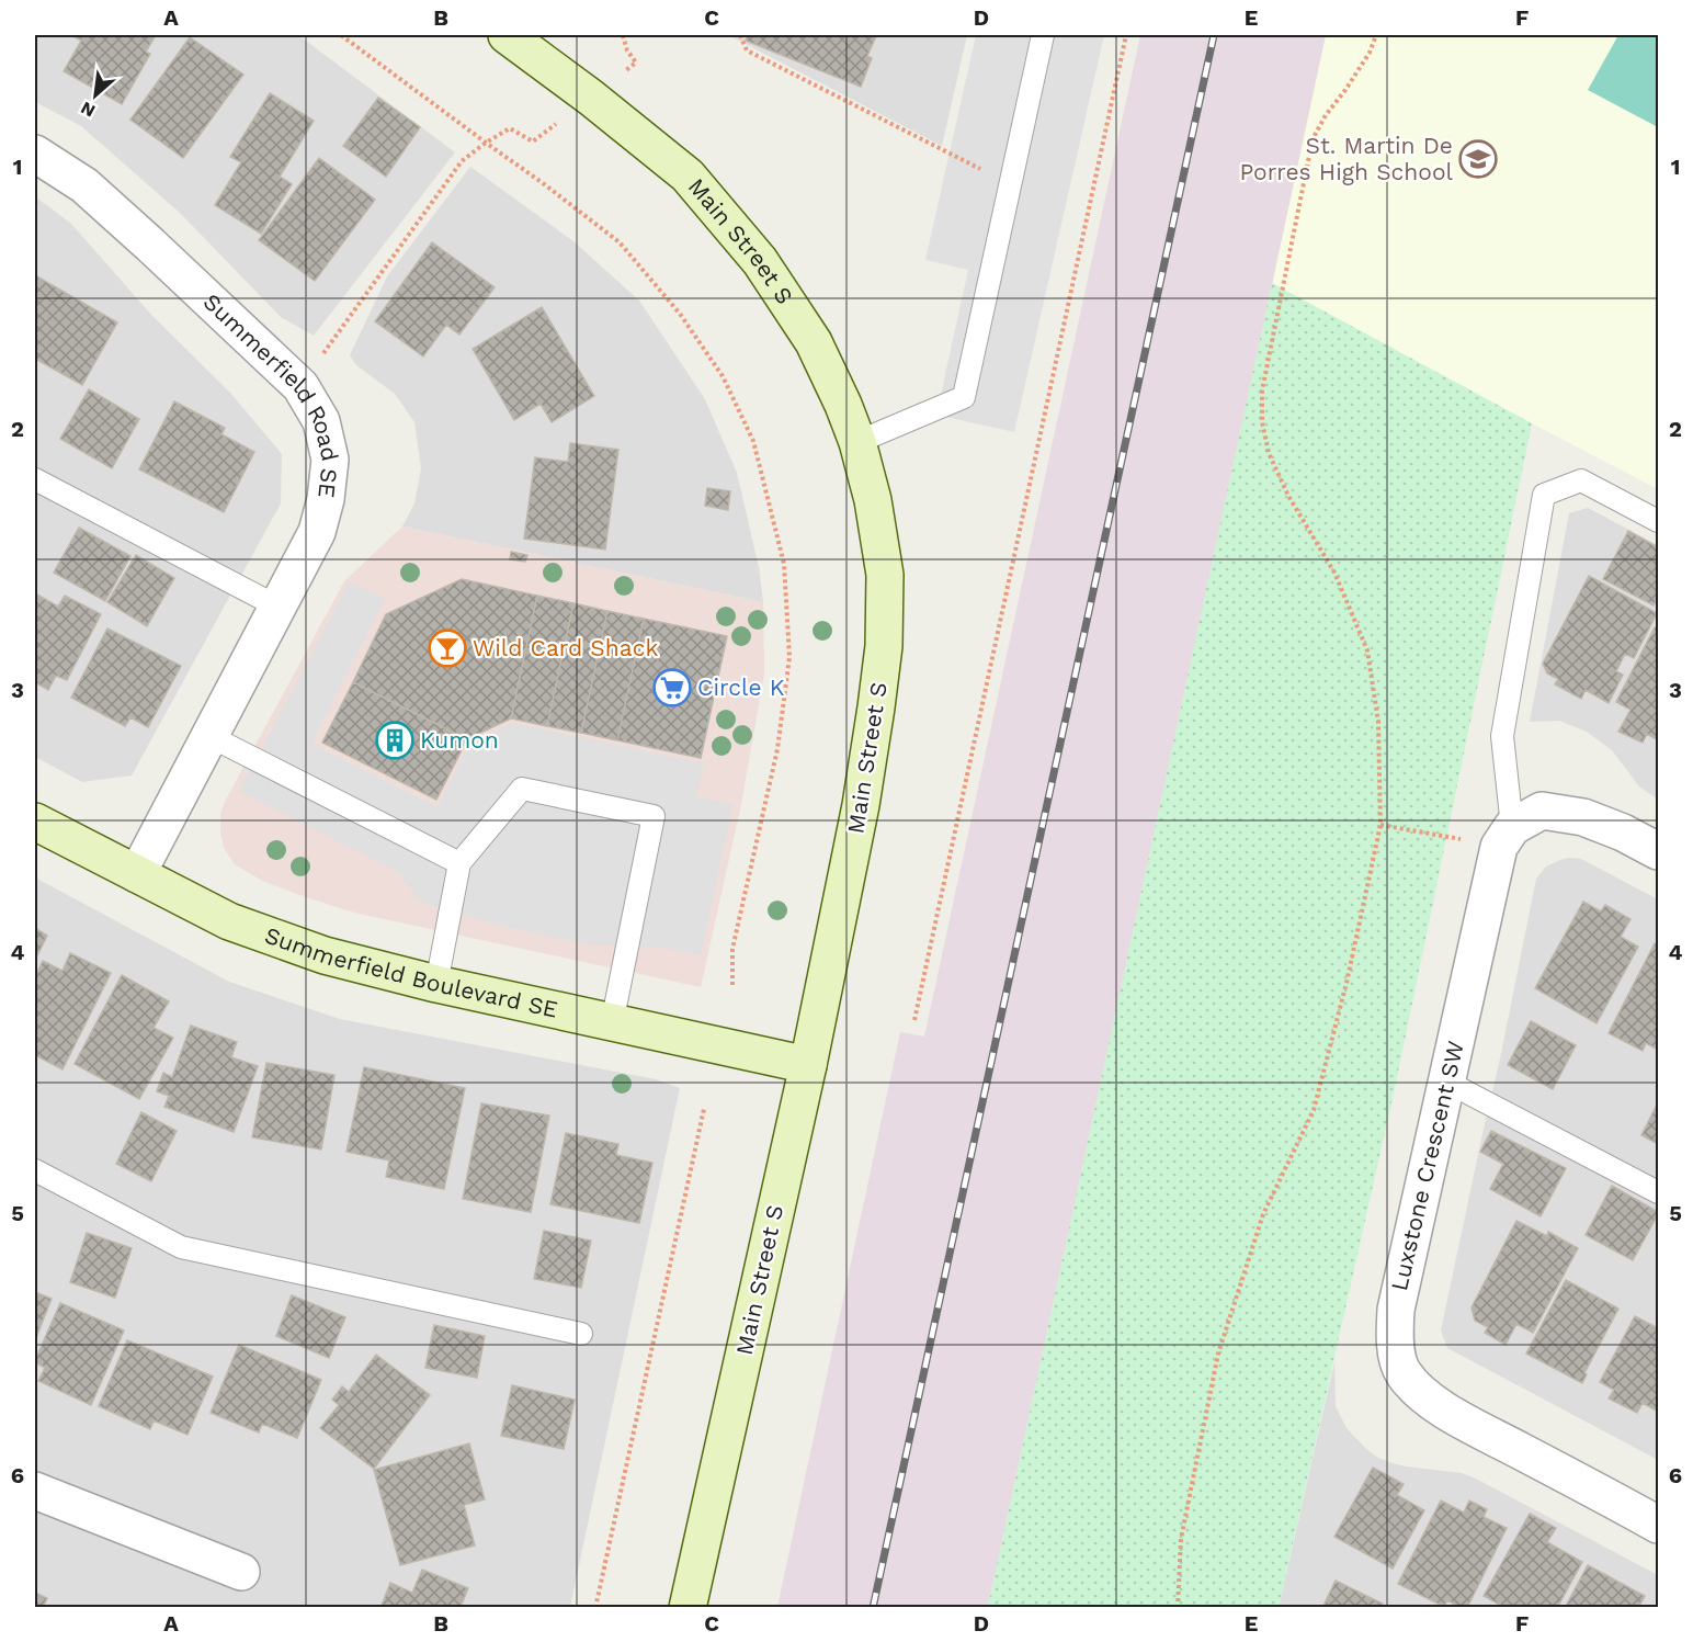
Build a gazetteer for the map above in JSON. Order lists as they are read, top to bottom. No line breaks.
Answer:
{"streets":{"main road":["Main Street S","Summerfield Boulevard SE"],"street":["Summerfield Road SE","Luxstone Crescent SW"]},"crossings":[["Main Street S","Summerfield Boulevard SE"],["Summerfield Road SE","Summerfield Boulevard SE"]],"places":{"school or university":["St. Martin De Porres High School"],"bar":["Wild Card Shack"],"supermarket":["Circle K"],"building":["Kumon"]},"north":"bottom left","grid":{"columns":["A","B","C","D","E","F"],"rows":["1","2","3","4","5","6"]}}
